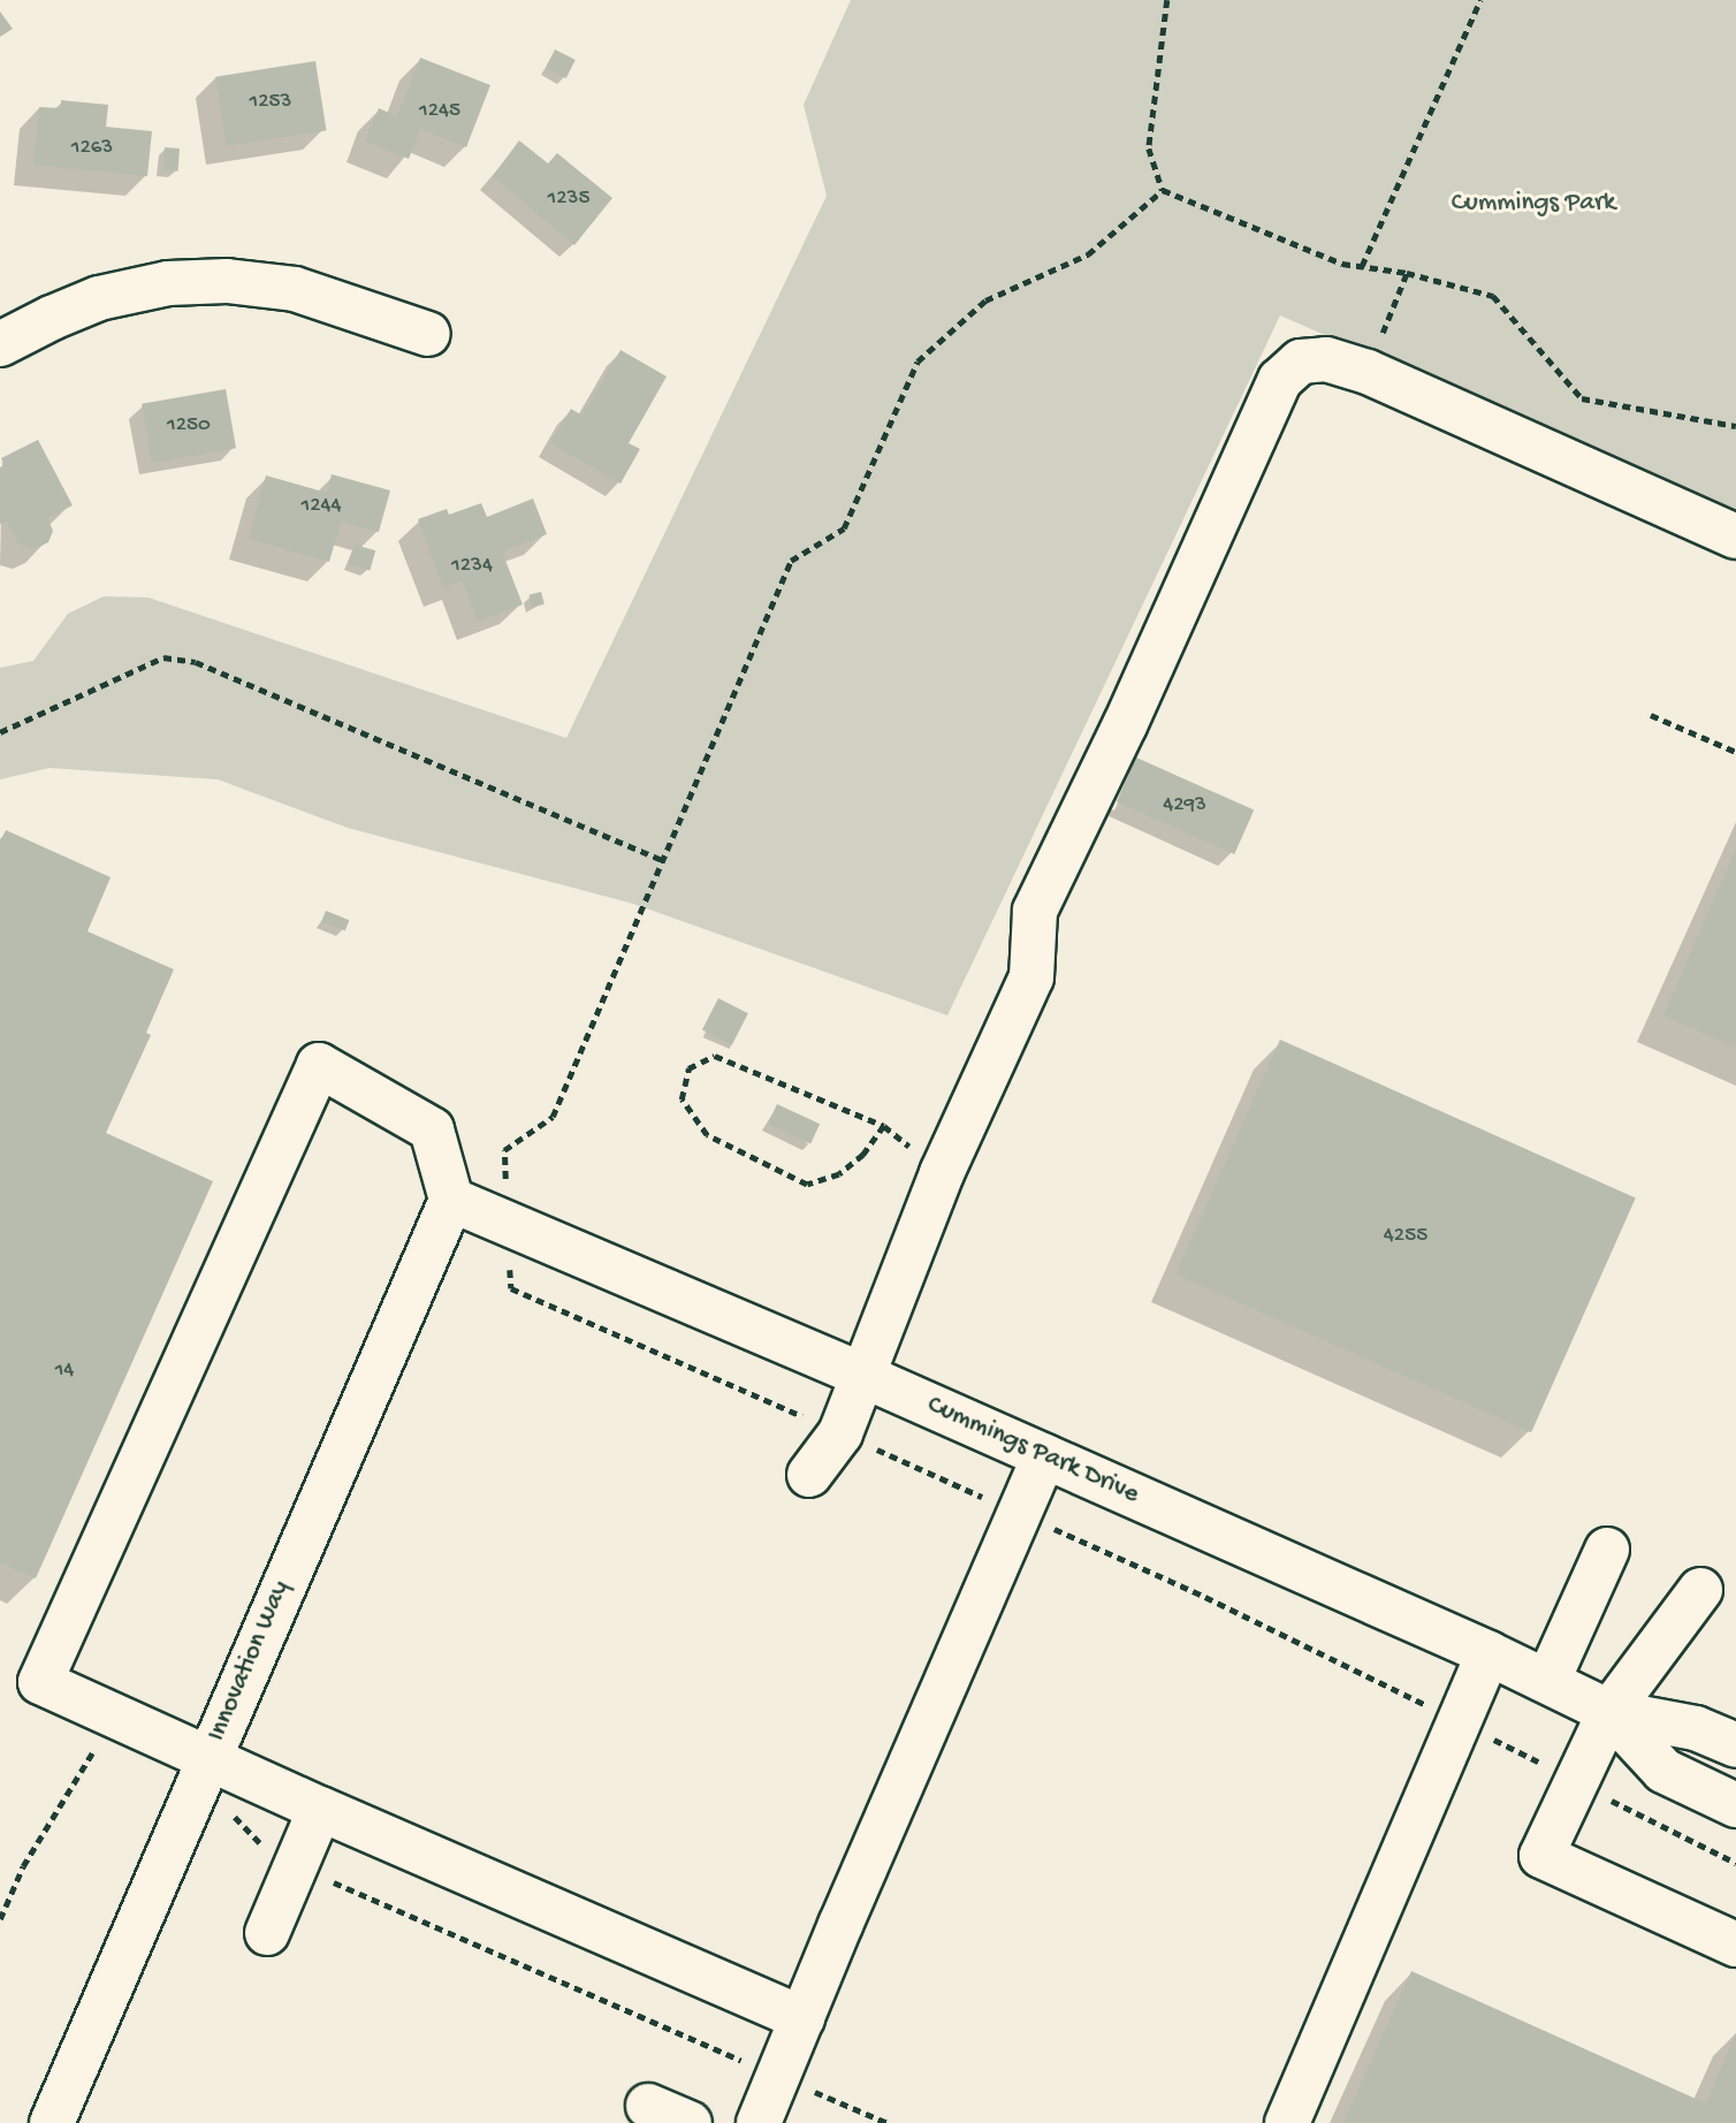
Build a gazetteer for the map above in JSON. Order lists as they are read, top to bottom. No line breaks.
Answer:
{"streets":{"street":["Cummings Park Drive","Innovation Way"]},"crossings":[["Cummings Park Drive","Innovation Way"]],"parks":["Cummings Park"],"house_numbers":["1253","1245","1263","1235","1250","1244","1234","4293","4255","14"]}
